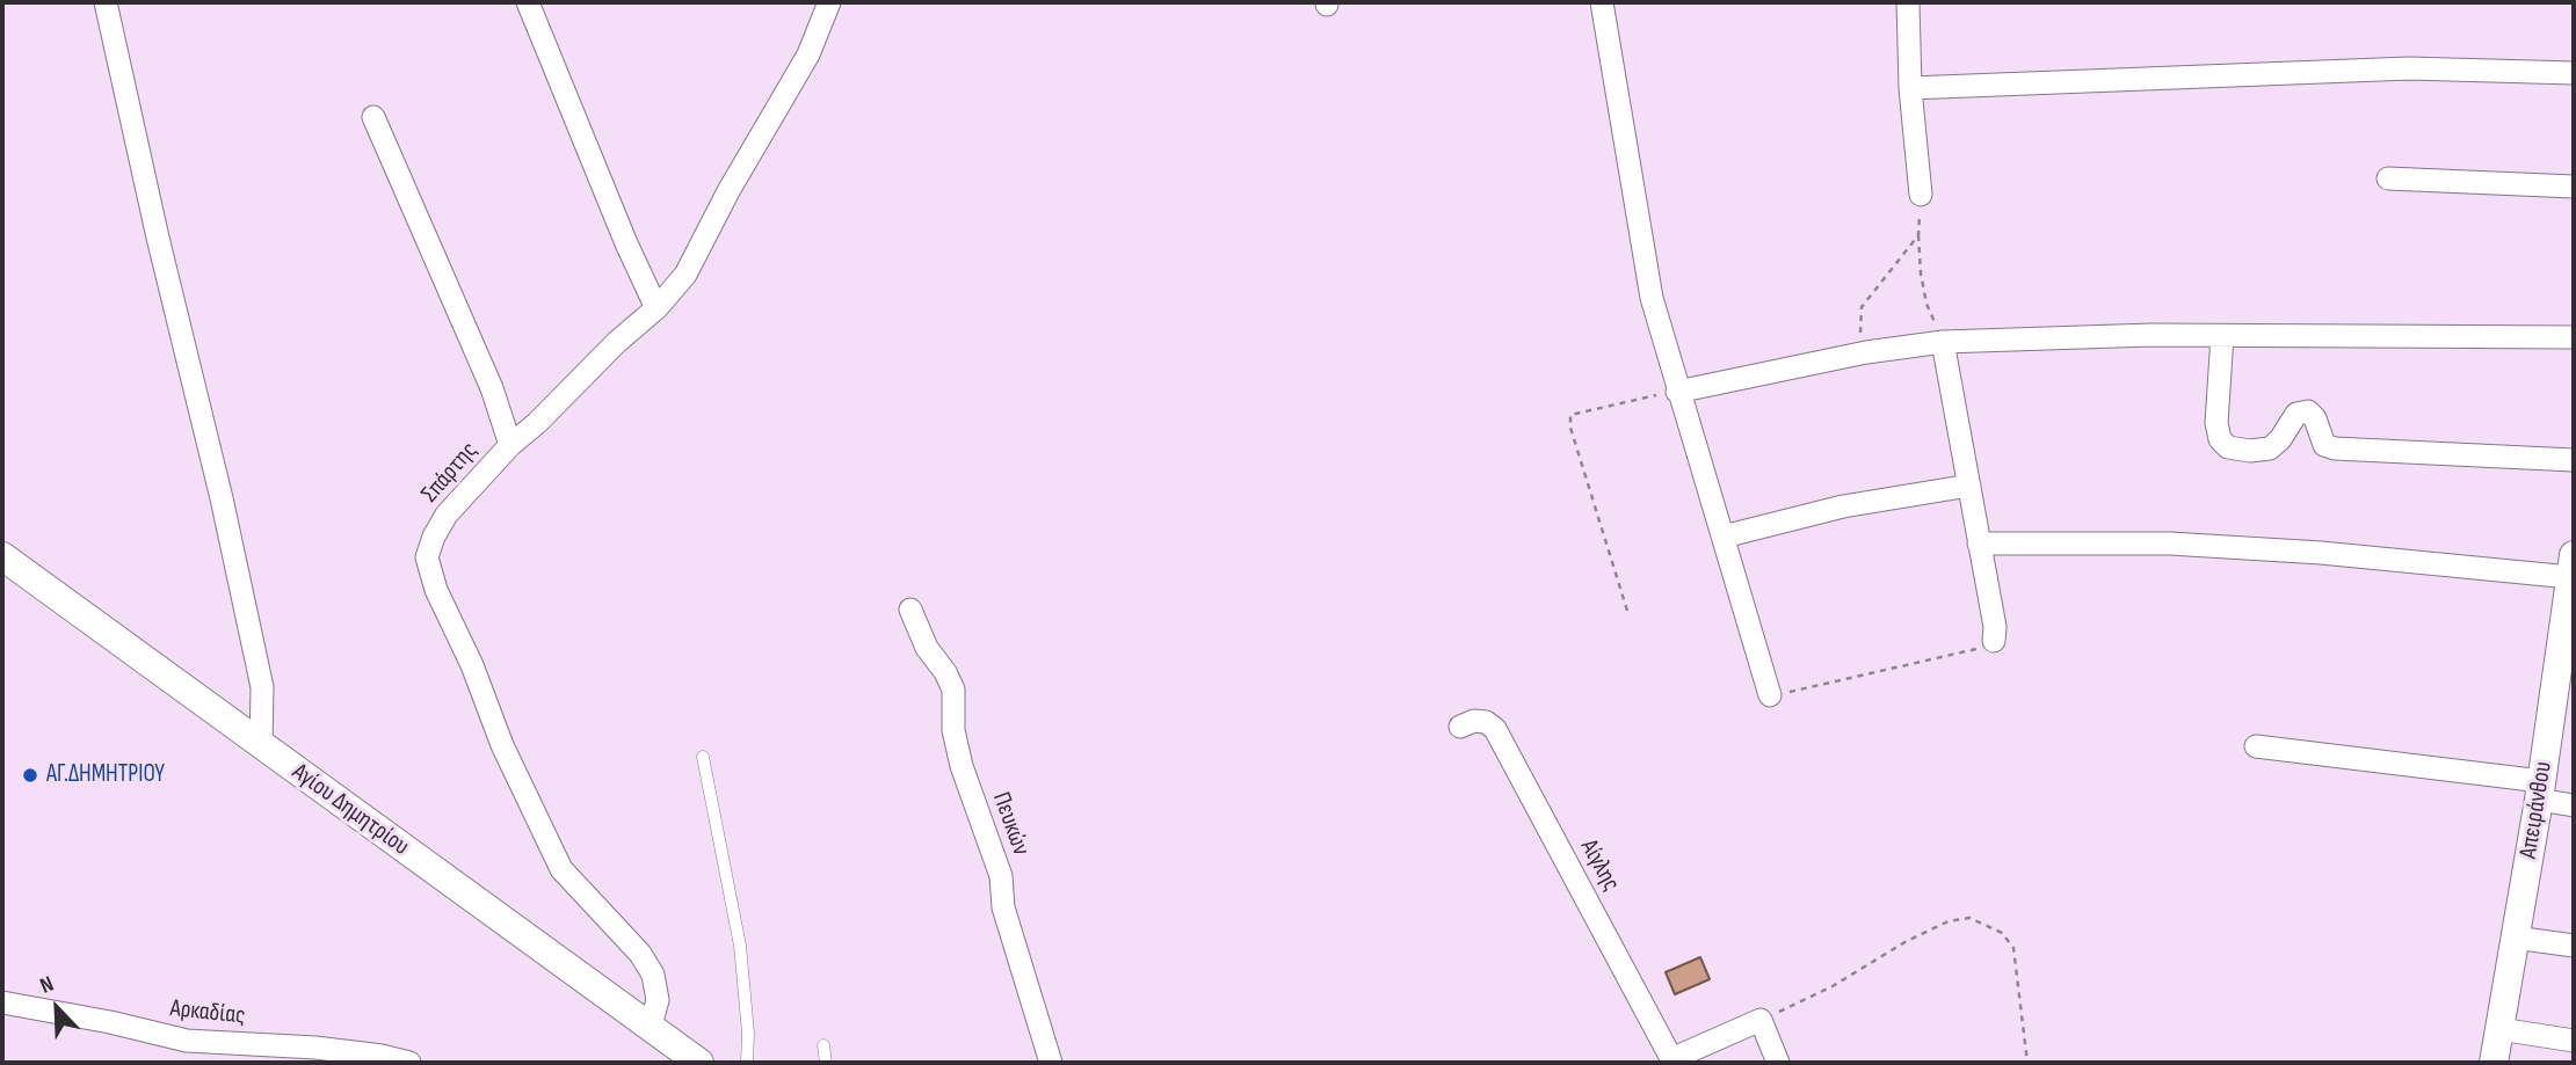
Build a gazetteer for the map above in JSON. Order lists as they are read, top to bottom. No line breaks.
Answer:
{"streets":{"street":["Σπάρτης","Αγίου Δημητρίου","Απειράνθου","Πευκών","Αίγλης","Αρκαδίας"]},"crossings":[["Σπάρτης","Αγίου Δημητρίου"]],"places":["ΑΓ.ΔΗΜΗΤΡΙΟΥ"],"north":"top left"}
